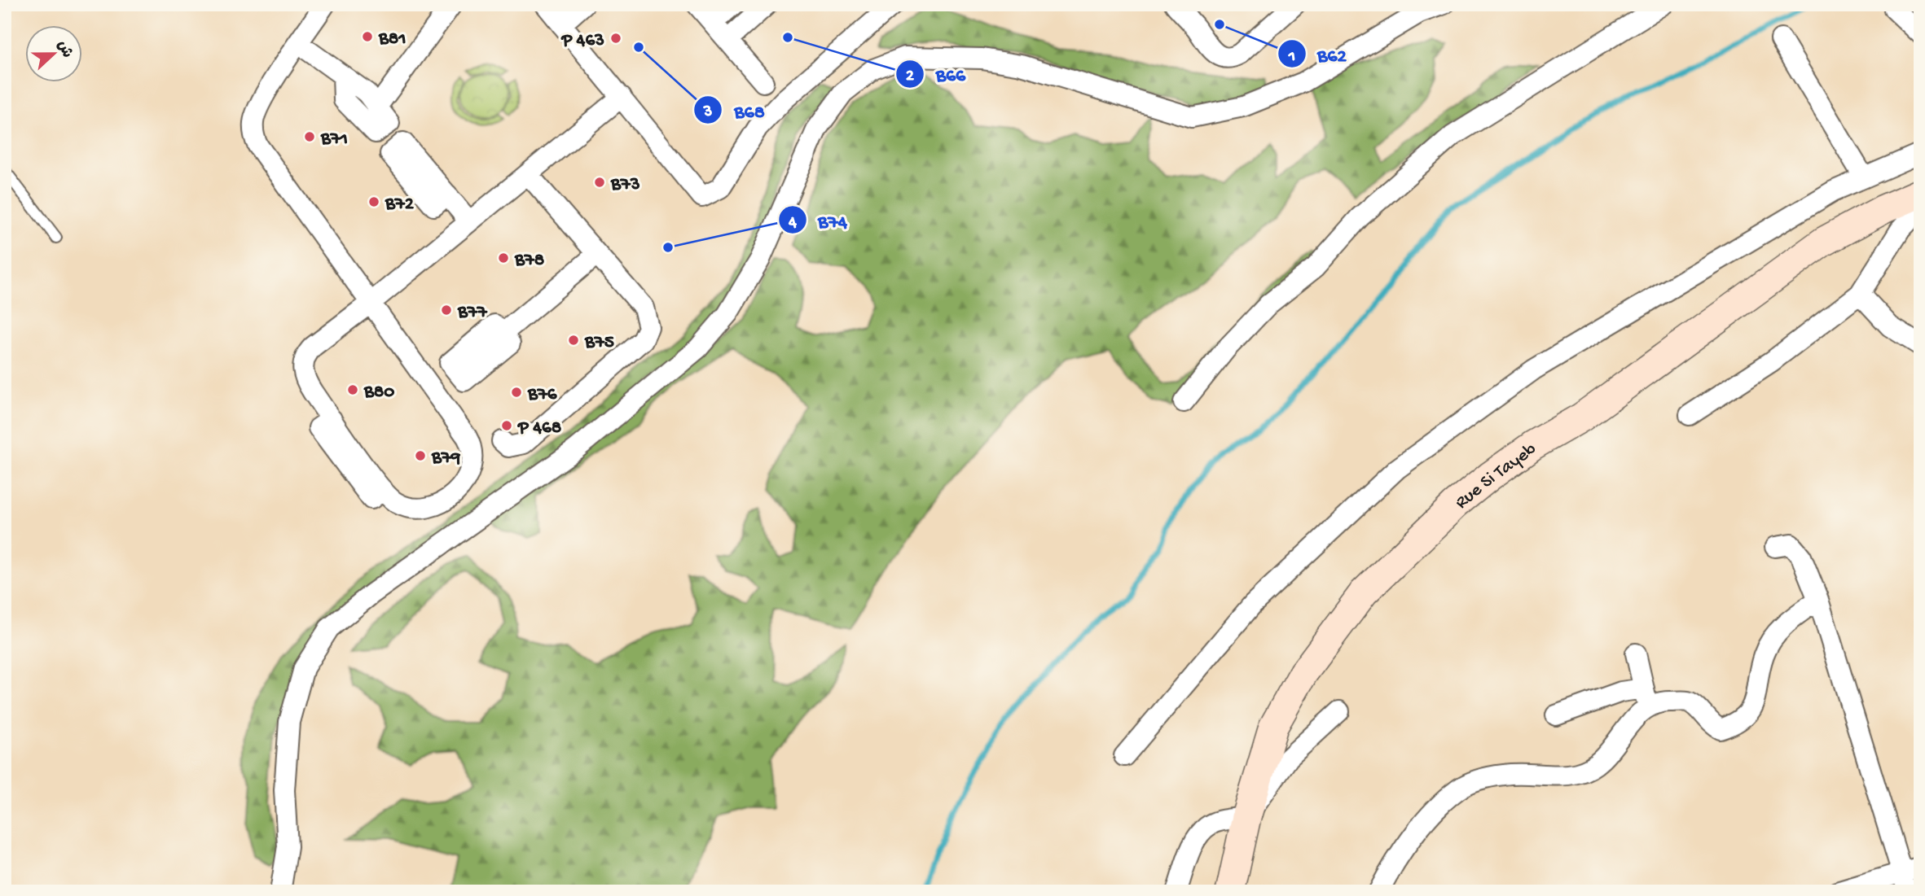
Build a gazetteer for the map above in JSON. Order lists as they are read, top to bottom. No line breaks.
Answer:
{"streets":{"main road":["Rue Si Tayeb"]},"places":["B62","B81","B66","P 463","B68","B71","B73","B72","B74","B78","B77","B75","B80","B76","P 468","B79"],"north":"right"}
